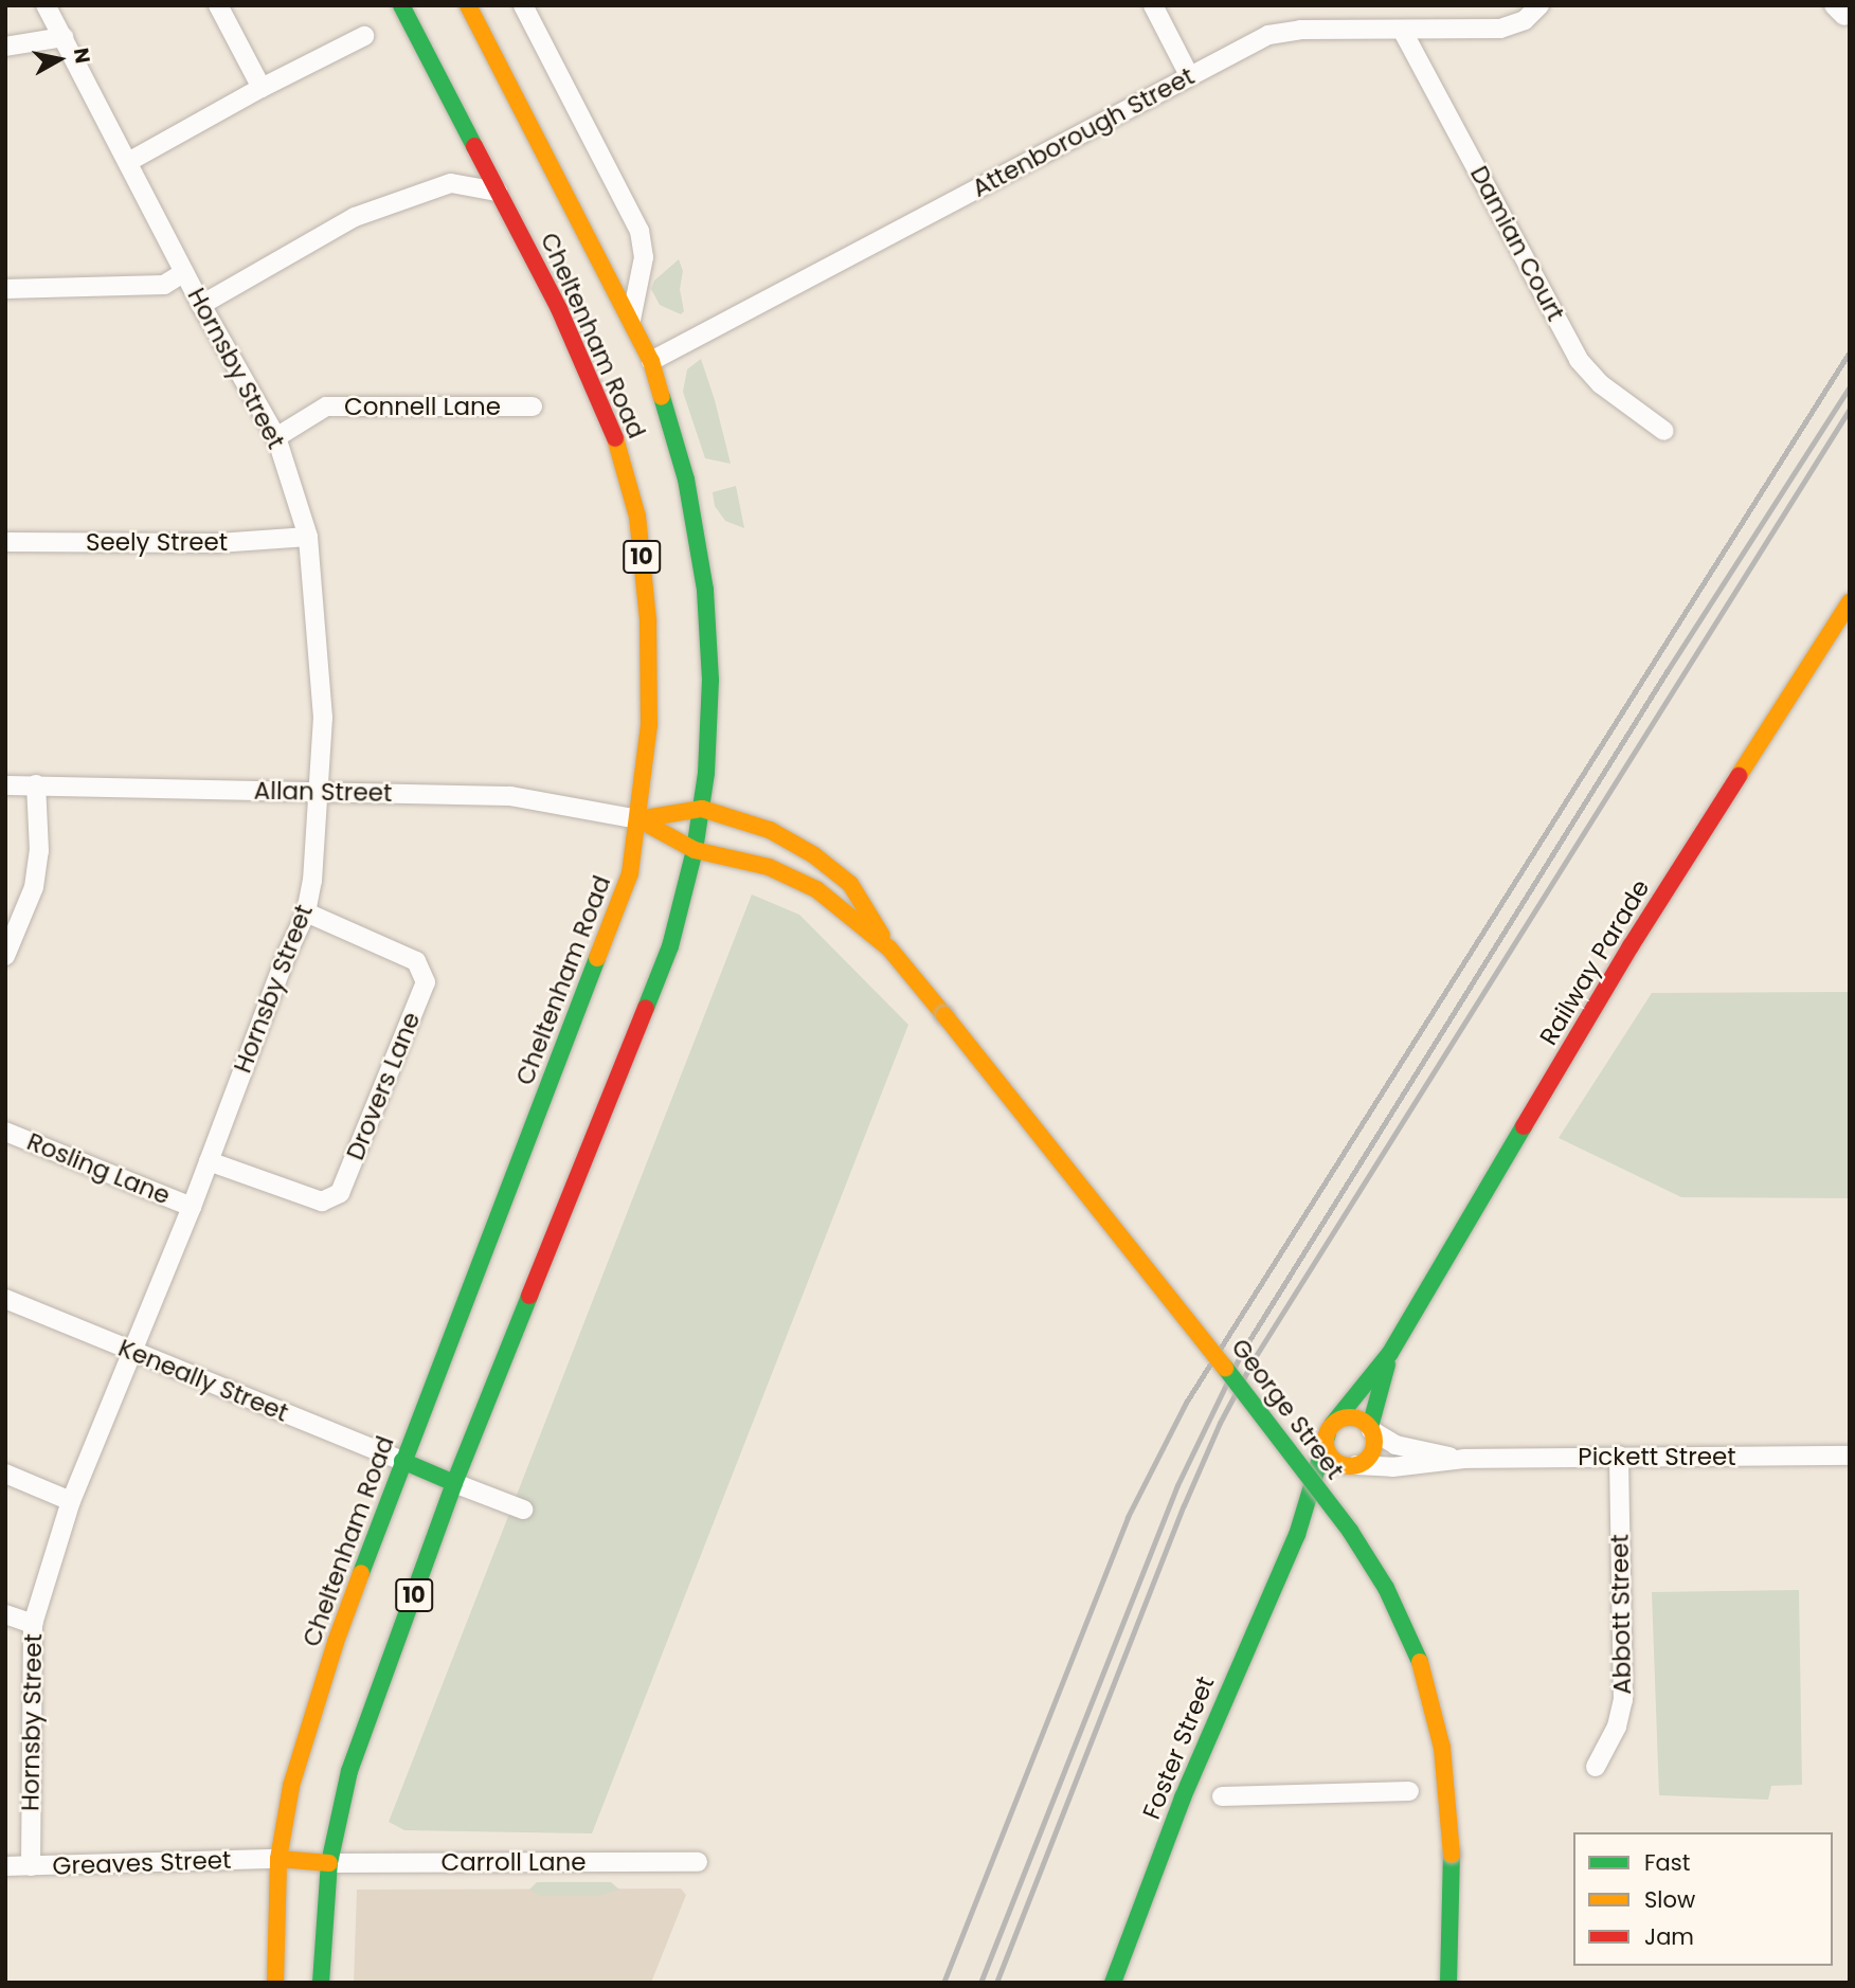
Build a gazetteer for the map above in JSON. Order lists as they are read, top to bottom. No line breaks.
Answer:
{"streets":{"main road":["Cheltenham Road","10","Railway Parade","George Street","Foster Street"],"street":["Attenborough Street","Damian Court","Hornsby Street","Connell Lane","Seely Street","Allan Street","Drovers Lane","Rosling Lane","Keneally Street","Pickett Street","Abbott Street","Carroll Lane","Greaves Street"]},"crossings":[["Attenborough Street","Damian Court"],["Attenborough Street","Cheltenham Road"],["Cheltenham Road","10"],["Cheltenham Road","Allan Street"],["Cheltenham Road","Keneally Street"],["Cheltenham Road","George Street"],["Cheltenham Road","Greaves Street"],["Hornsby Street","Connell Lane"],["Hornsby Street","Seely Street"],["Hornsby Street","Allan Street"],["Hornsby Street","Drovers Lane"],["Hornsby Street","Rosling Lane"],["Hornsby Street","Keneally Street"],["Hornsby Street","Greaves Street"],["10","George Street"],["10","Carroll Lane"],["Allan Street","George Street"],["Railway Parade","Pickett Street"],["Railway Parade","Foster Street"],["Pickett Street","Abbott Street"],["Pickett Street","Foster Street"]],"legend":["Fast","Slow","Jam"],"north":"right"}
